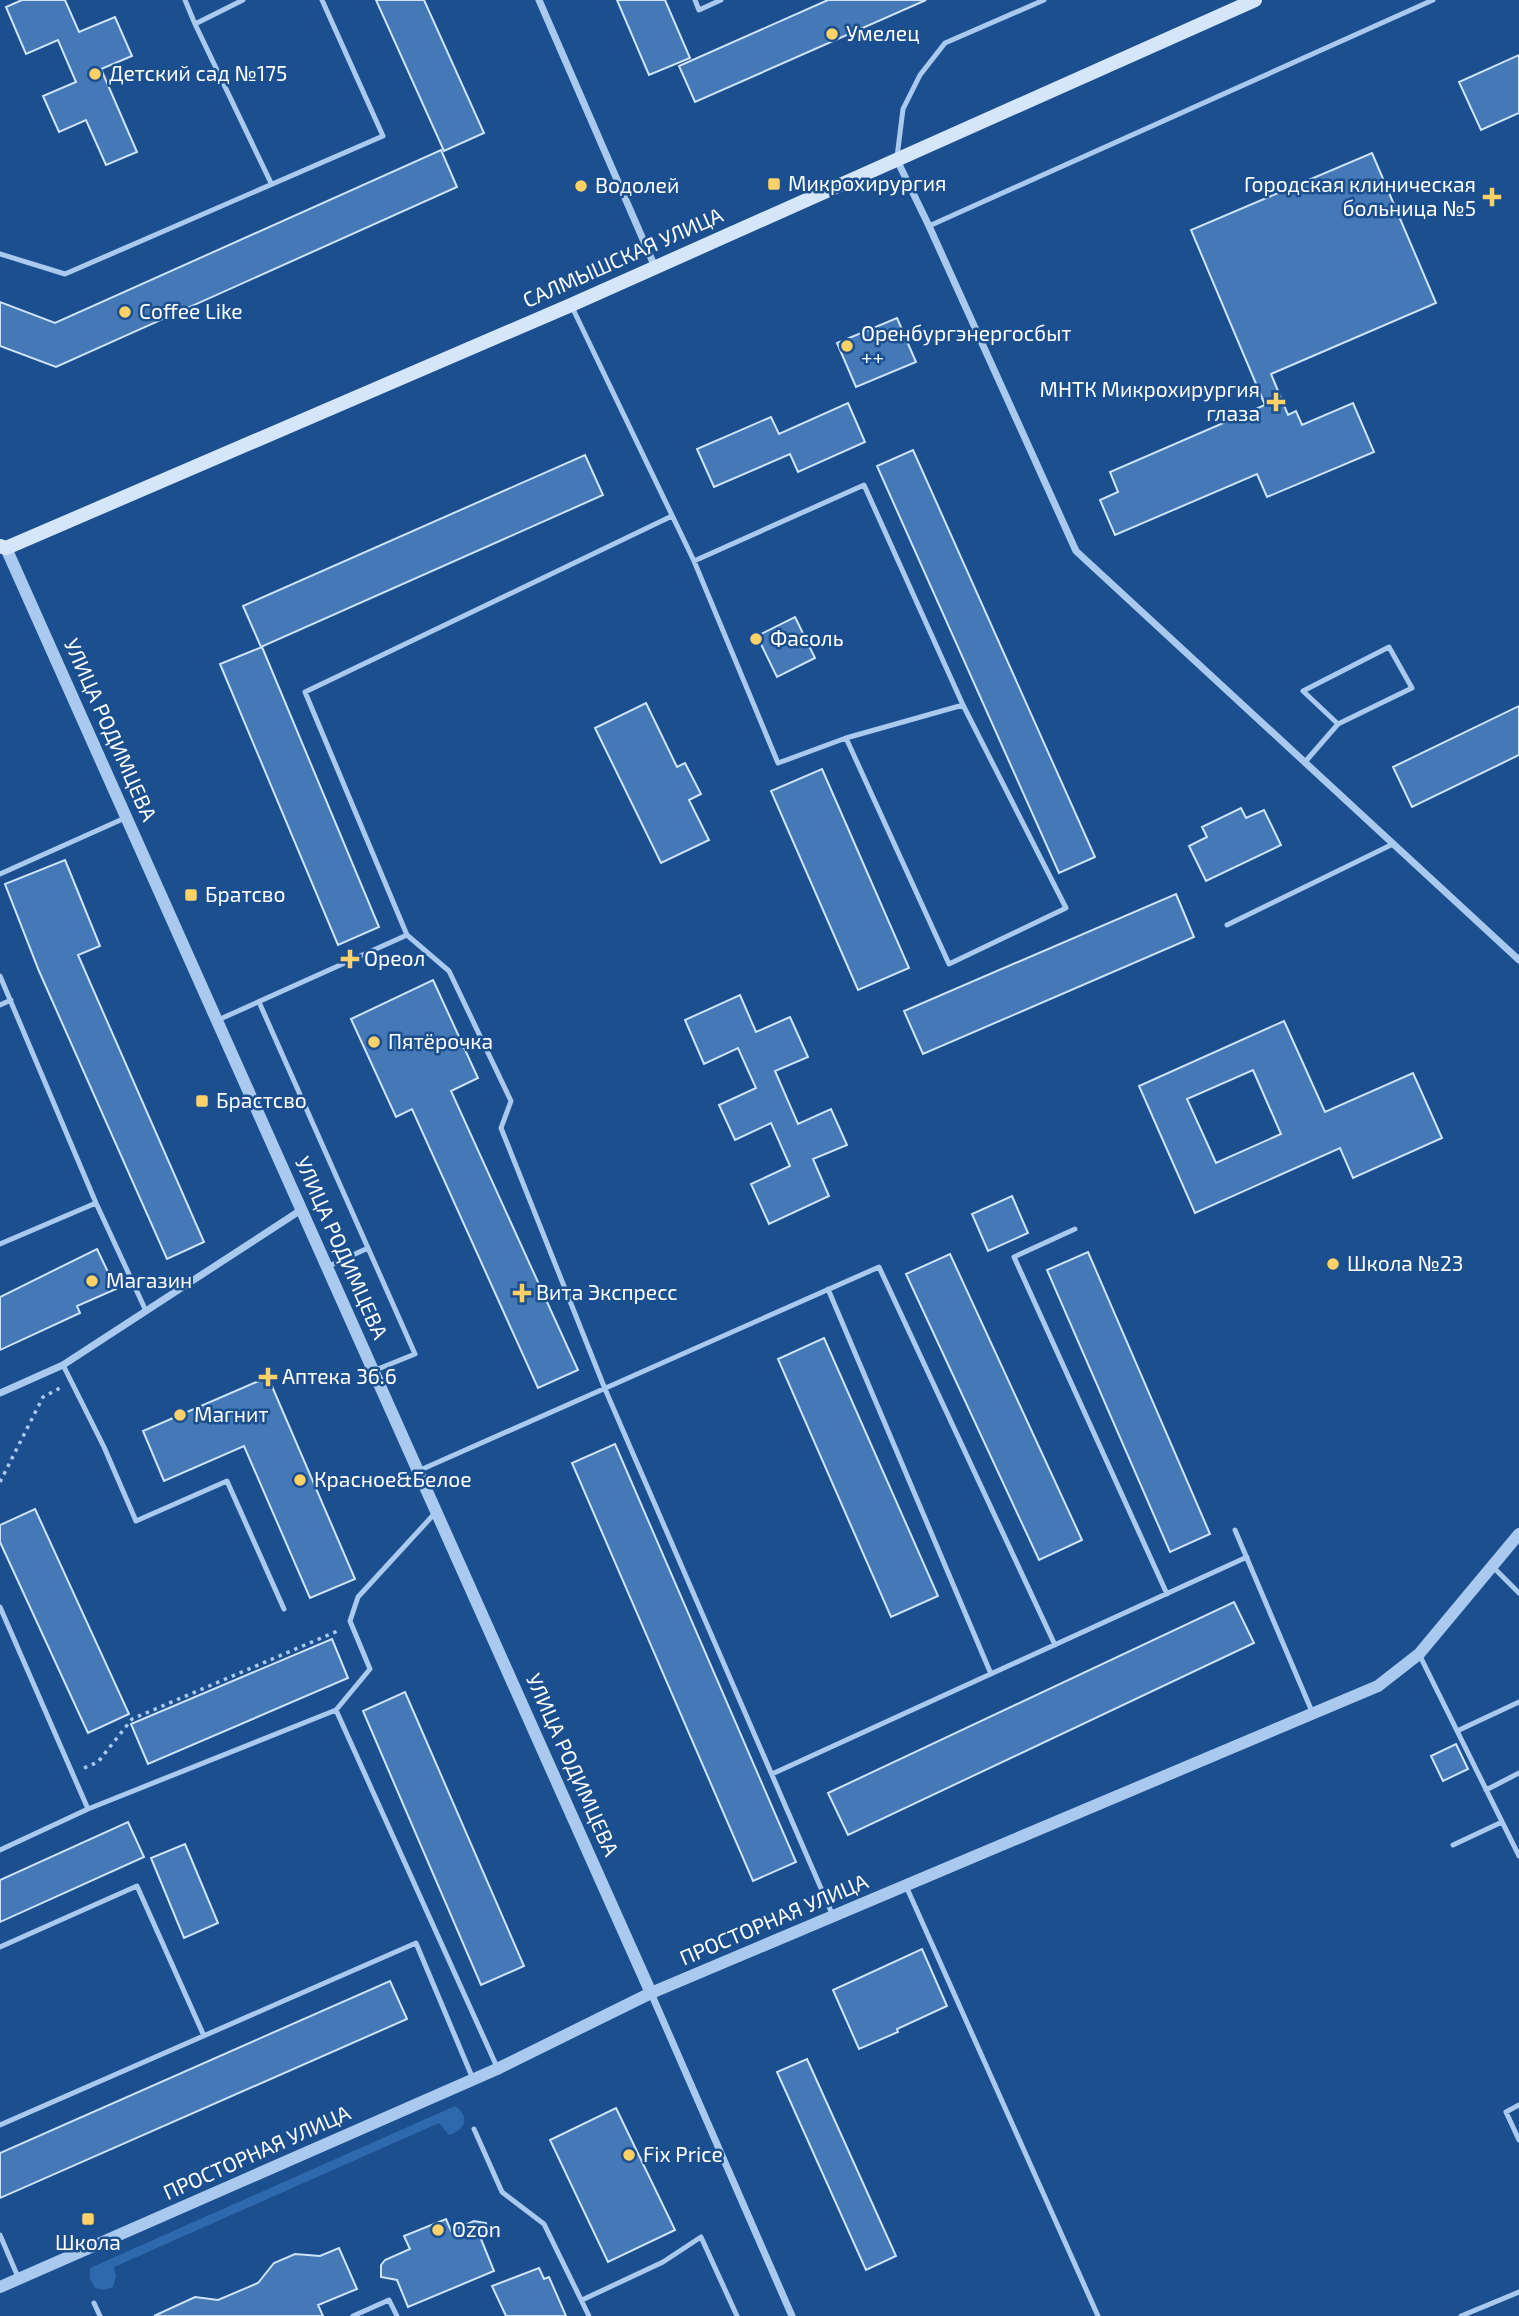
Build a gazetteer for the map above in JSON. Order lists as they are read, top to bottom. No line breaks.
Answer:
{"streets":{"main road":["САЛМЫШСКАЯ УЛИЦА"],"street":["УЛИЦА РОДИМЦЕВА","ПРОСТОРНАЯ УЛИЦА"]},"crossings":[["САЛМЫШСКАЯ УЛИЦА","УЛИЦА РОДИМЦЕВА"],["УЛИЦА РОДИМЦЕВА","ПРОСТОРНАЯ УЛИЦА"]],"places":{"other":["Умелец","Детский сад №175","Водолей","Coffee Like","Оренбургэнергосбыт ++","Фасоль","Пятёрочка","Школа №23","Магазин","Магнит","Красное&Белое","Fix Price","Ozon"],"transit":["Микрохирургия","Братсво","Брастсво","Школа"],"health":["Городская клиническая больница №5","МНТК Микрохирургия глаза","Ореол","Вита Экспресс","Аптека 36.6"]}}
